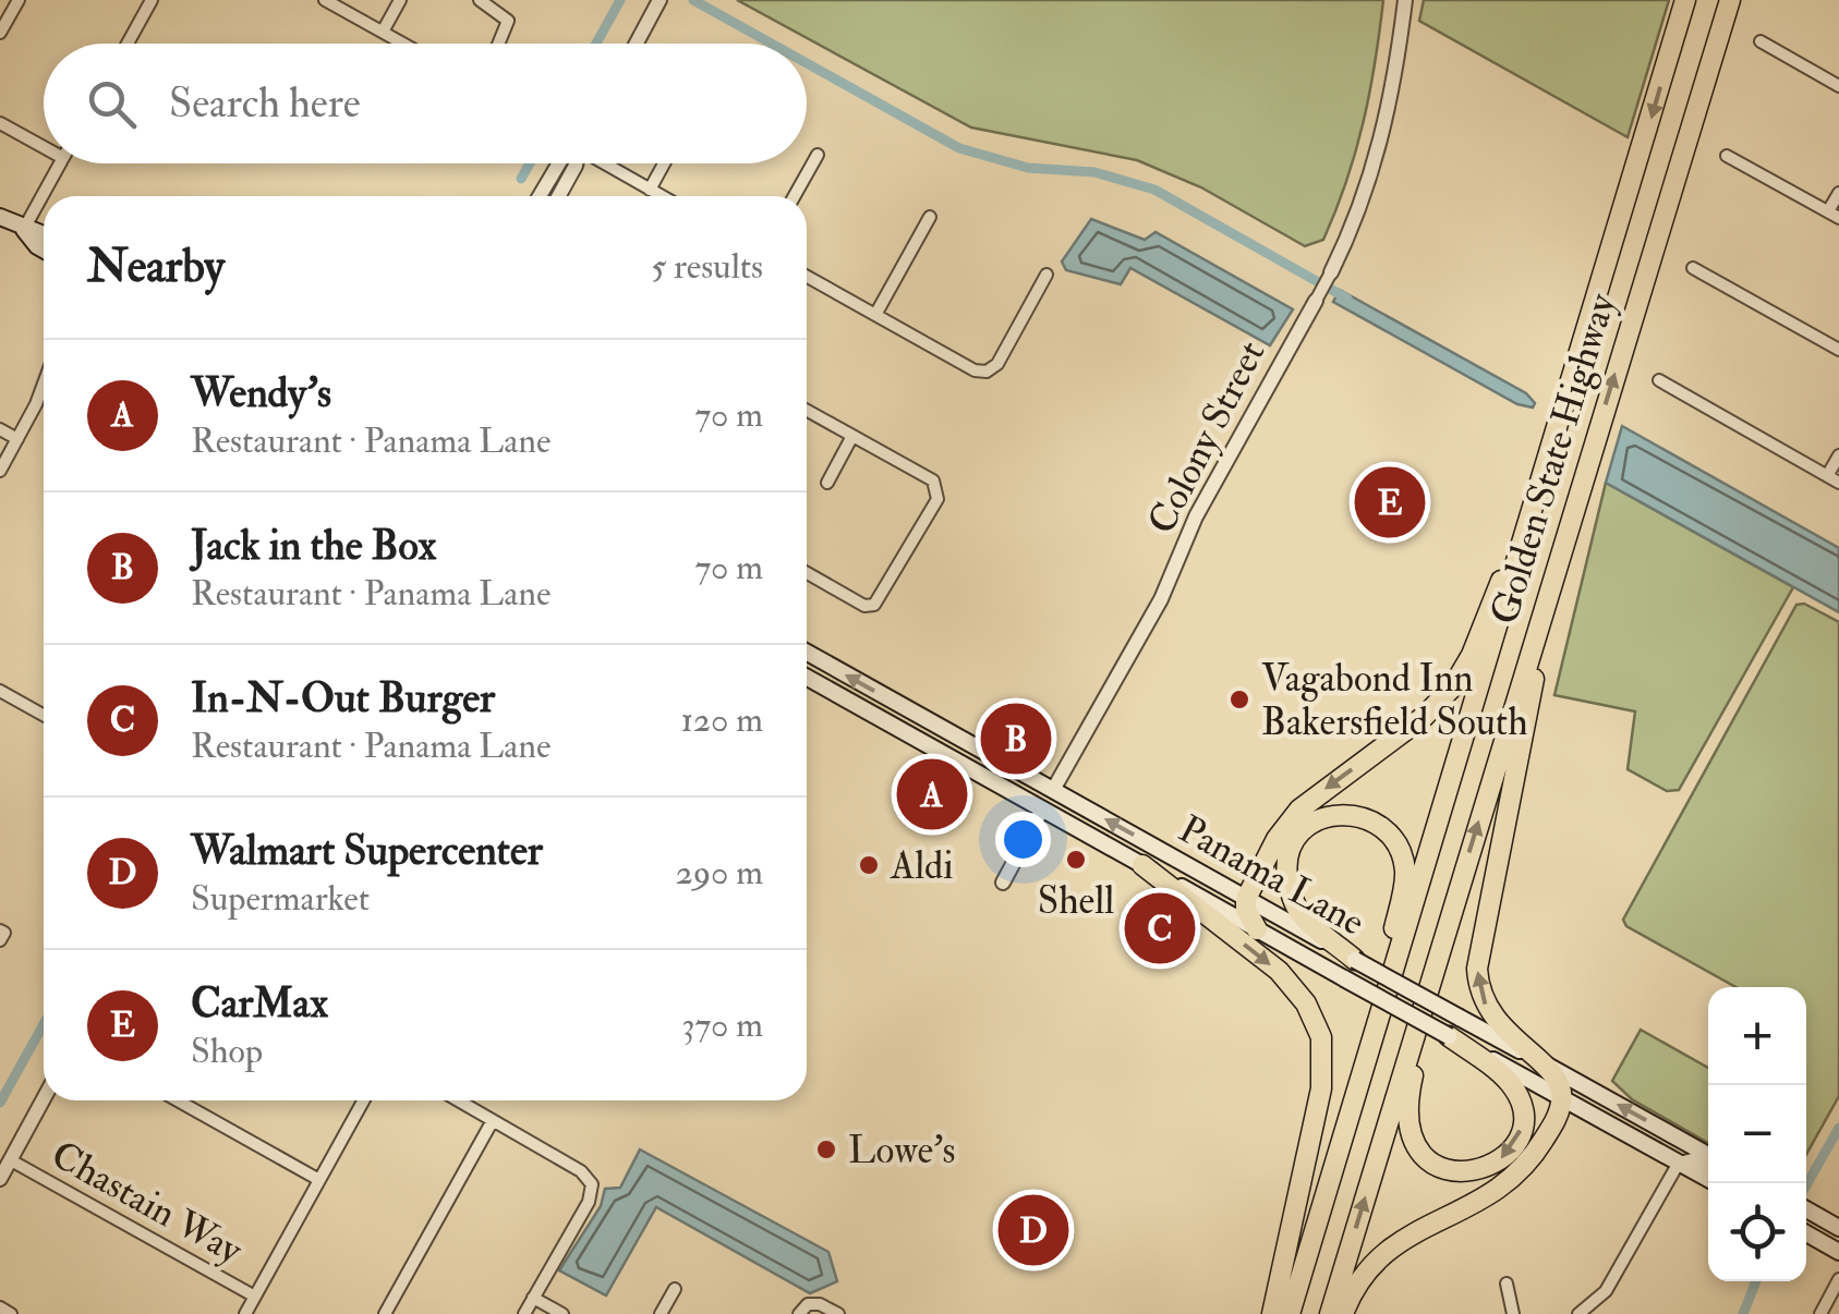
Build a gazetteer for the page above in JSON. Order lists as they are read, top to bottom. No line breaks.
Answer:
{"streets":{"highway":["Golden State Highway"],"main road":["Panama Lane"],"street":["Colony Street","Chastain Way"]},"crossings":[["Colony Street","Panama Lane"]],"places":["Vagabond Inn Bakersfield South","Shell","Aldi","Lowe's"],"page":{"search":"Search here","heading":["Nearby","5 results"],"list":[{"mark":"A","name":"Wendy's","note":"Restaurant · Panama Lane","value":"70 m"},{"mark":"B","name":"Jack in the Box","note":"Restaurant · Panama Lane","value":"70 m"},{"mark":"C","name":"In-N-Out Burger","note":"Restaurant · Panama Lane","value":"120 m"},{"mark":"D","name":"Walmart Supercenter","note":"Supermarket","value":"290 m"},{"mark":"E","name":"CarMax","note":"Shop","value":"370 m"}],"pins":["E","B","A","C","D"],"map_buttons":["+","−"]}}
